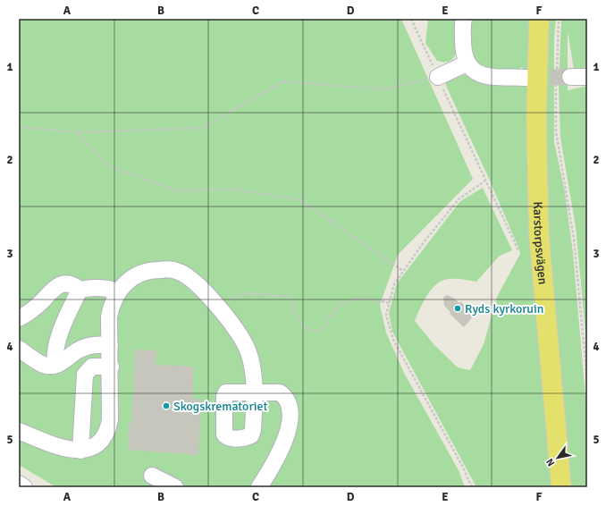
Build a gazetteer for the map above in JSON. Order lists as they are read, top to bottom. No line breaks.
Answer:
{"streets":{"main road":["Karstorpsvägen"]},"places":["Ryds kyrkoruin","Skogskrematoriet"],"north":"bottom left","grid":{"columns":["A","B","C","D","E","F"],"rows":["1","2","3","4","5"]}}
